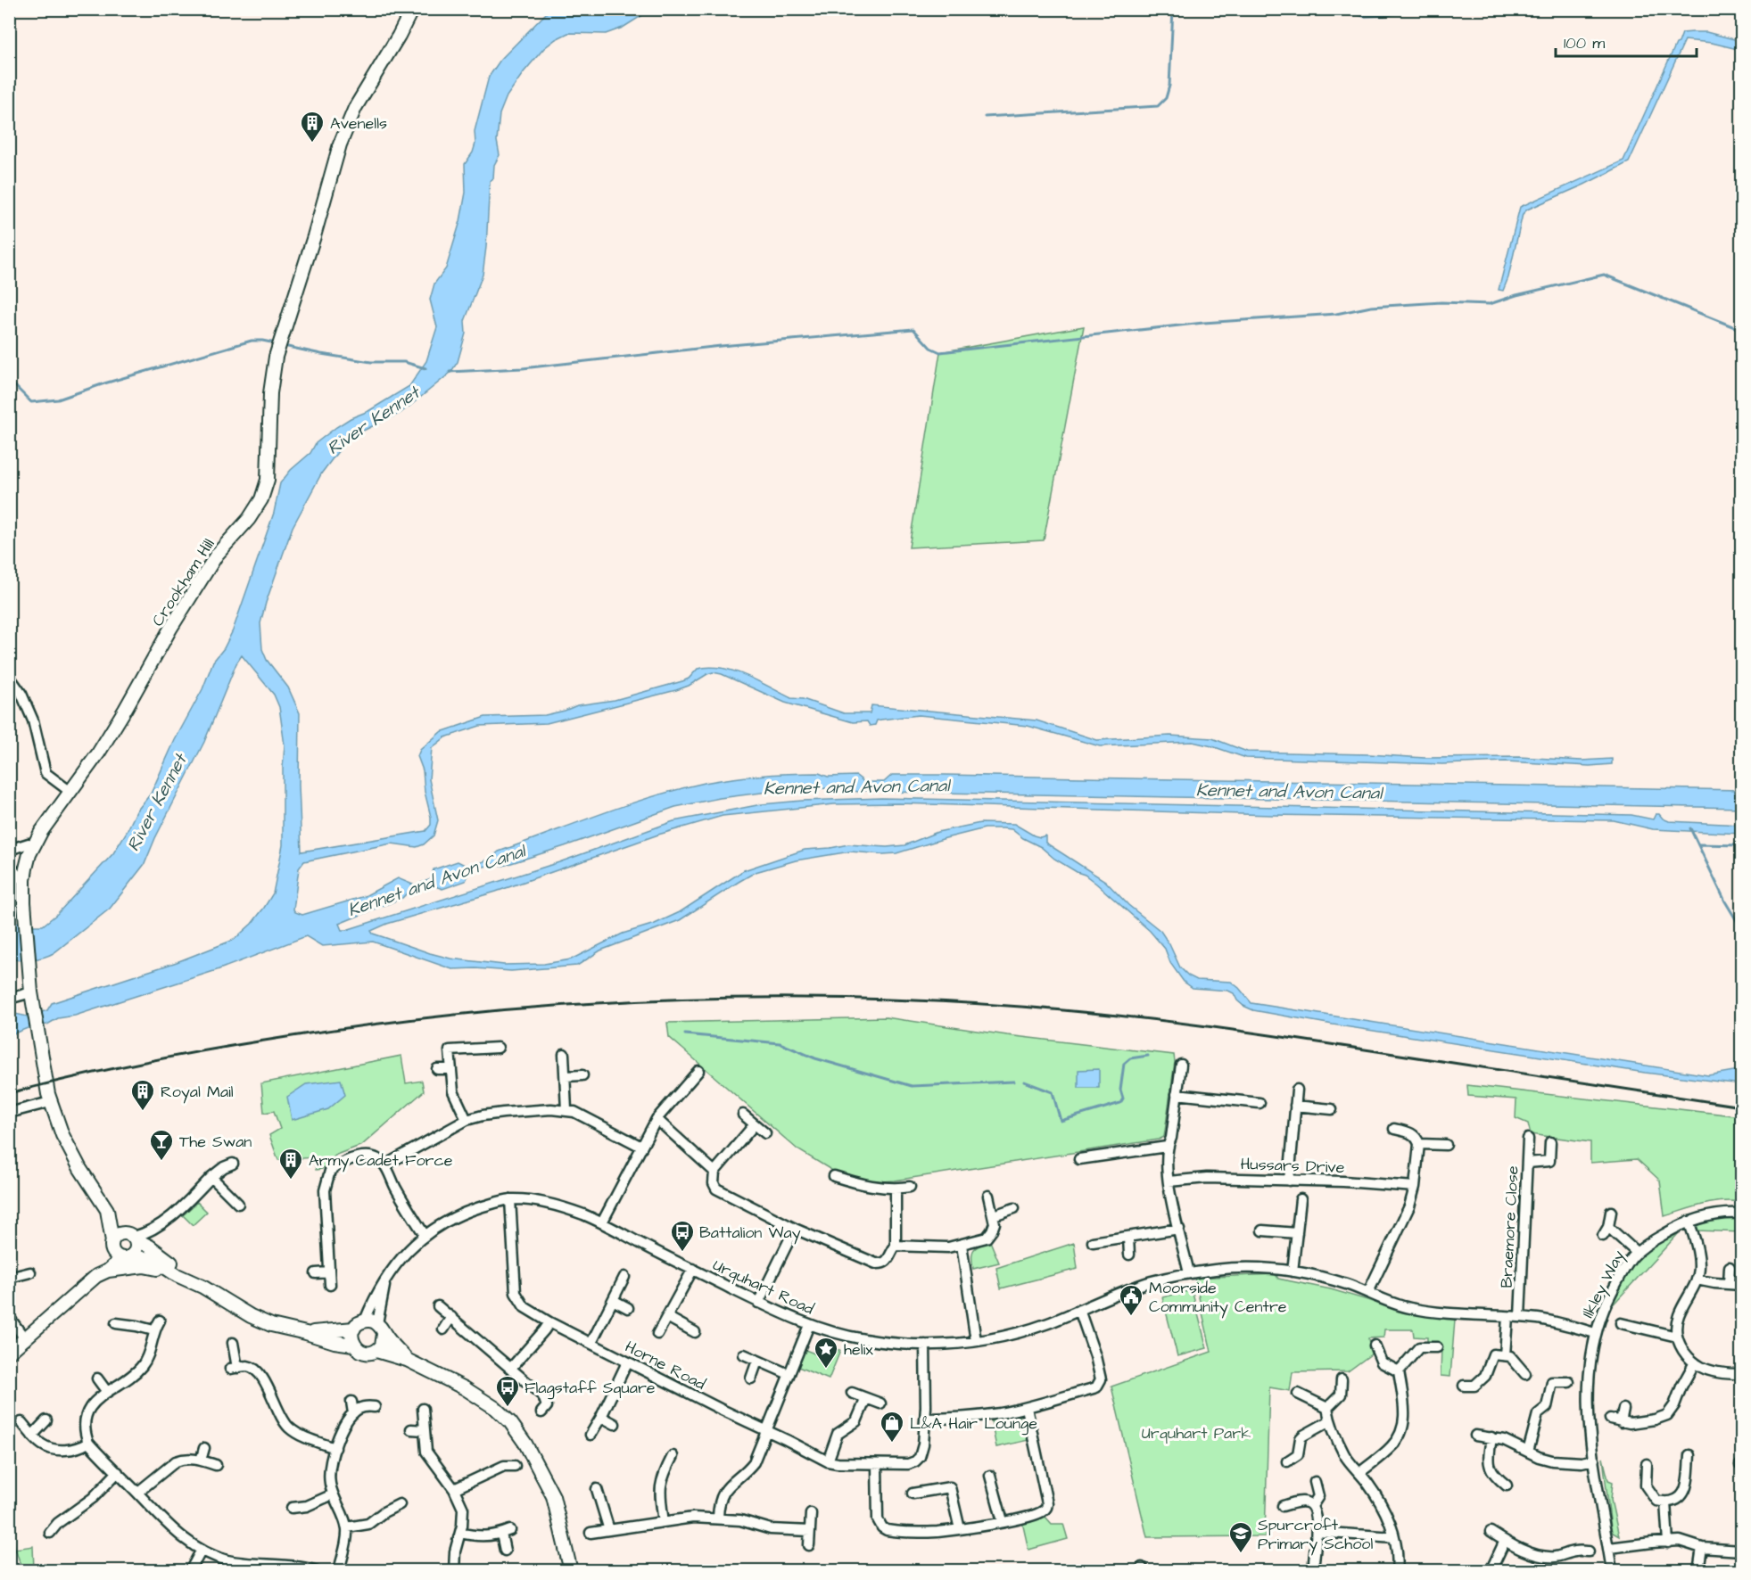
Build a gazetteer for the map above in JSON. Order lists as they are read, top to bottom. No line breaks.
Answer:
{"streets":{"street":["Crookham Hill","Hussars Drive","Braemore Close","Ilkley Way","Urquhart Road","Horne Road"]},"crossings":[["Urquhart Road","Horne Road"]],"water":["River Kennet","Kennet and Avon Canal"],"parks":["Urquhart Park"],"places":{"building":["Avenells","Royal Mail","Army Cadet Force"],"bar":["The Swan"],"bus stop":["Battalion Way","Flagstaff Square"],"public building":["Moorside Community Centre"],"place":["helix"],"shop":["L&A Hair Lounge"],"school or university":["Spurcroft Primary School"]},"scale_bar":"100 m"}
